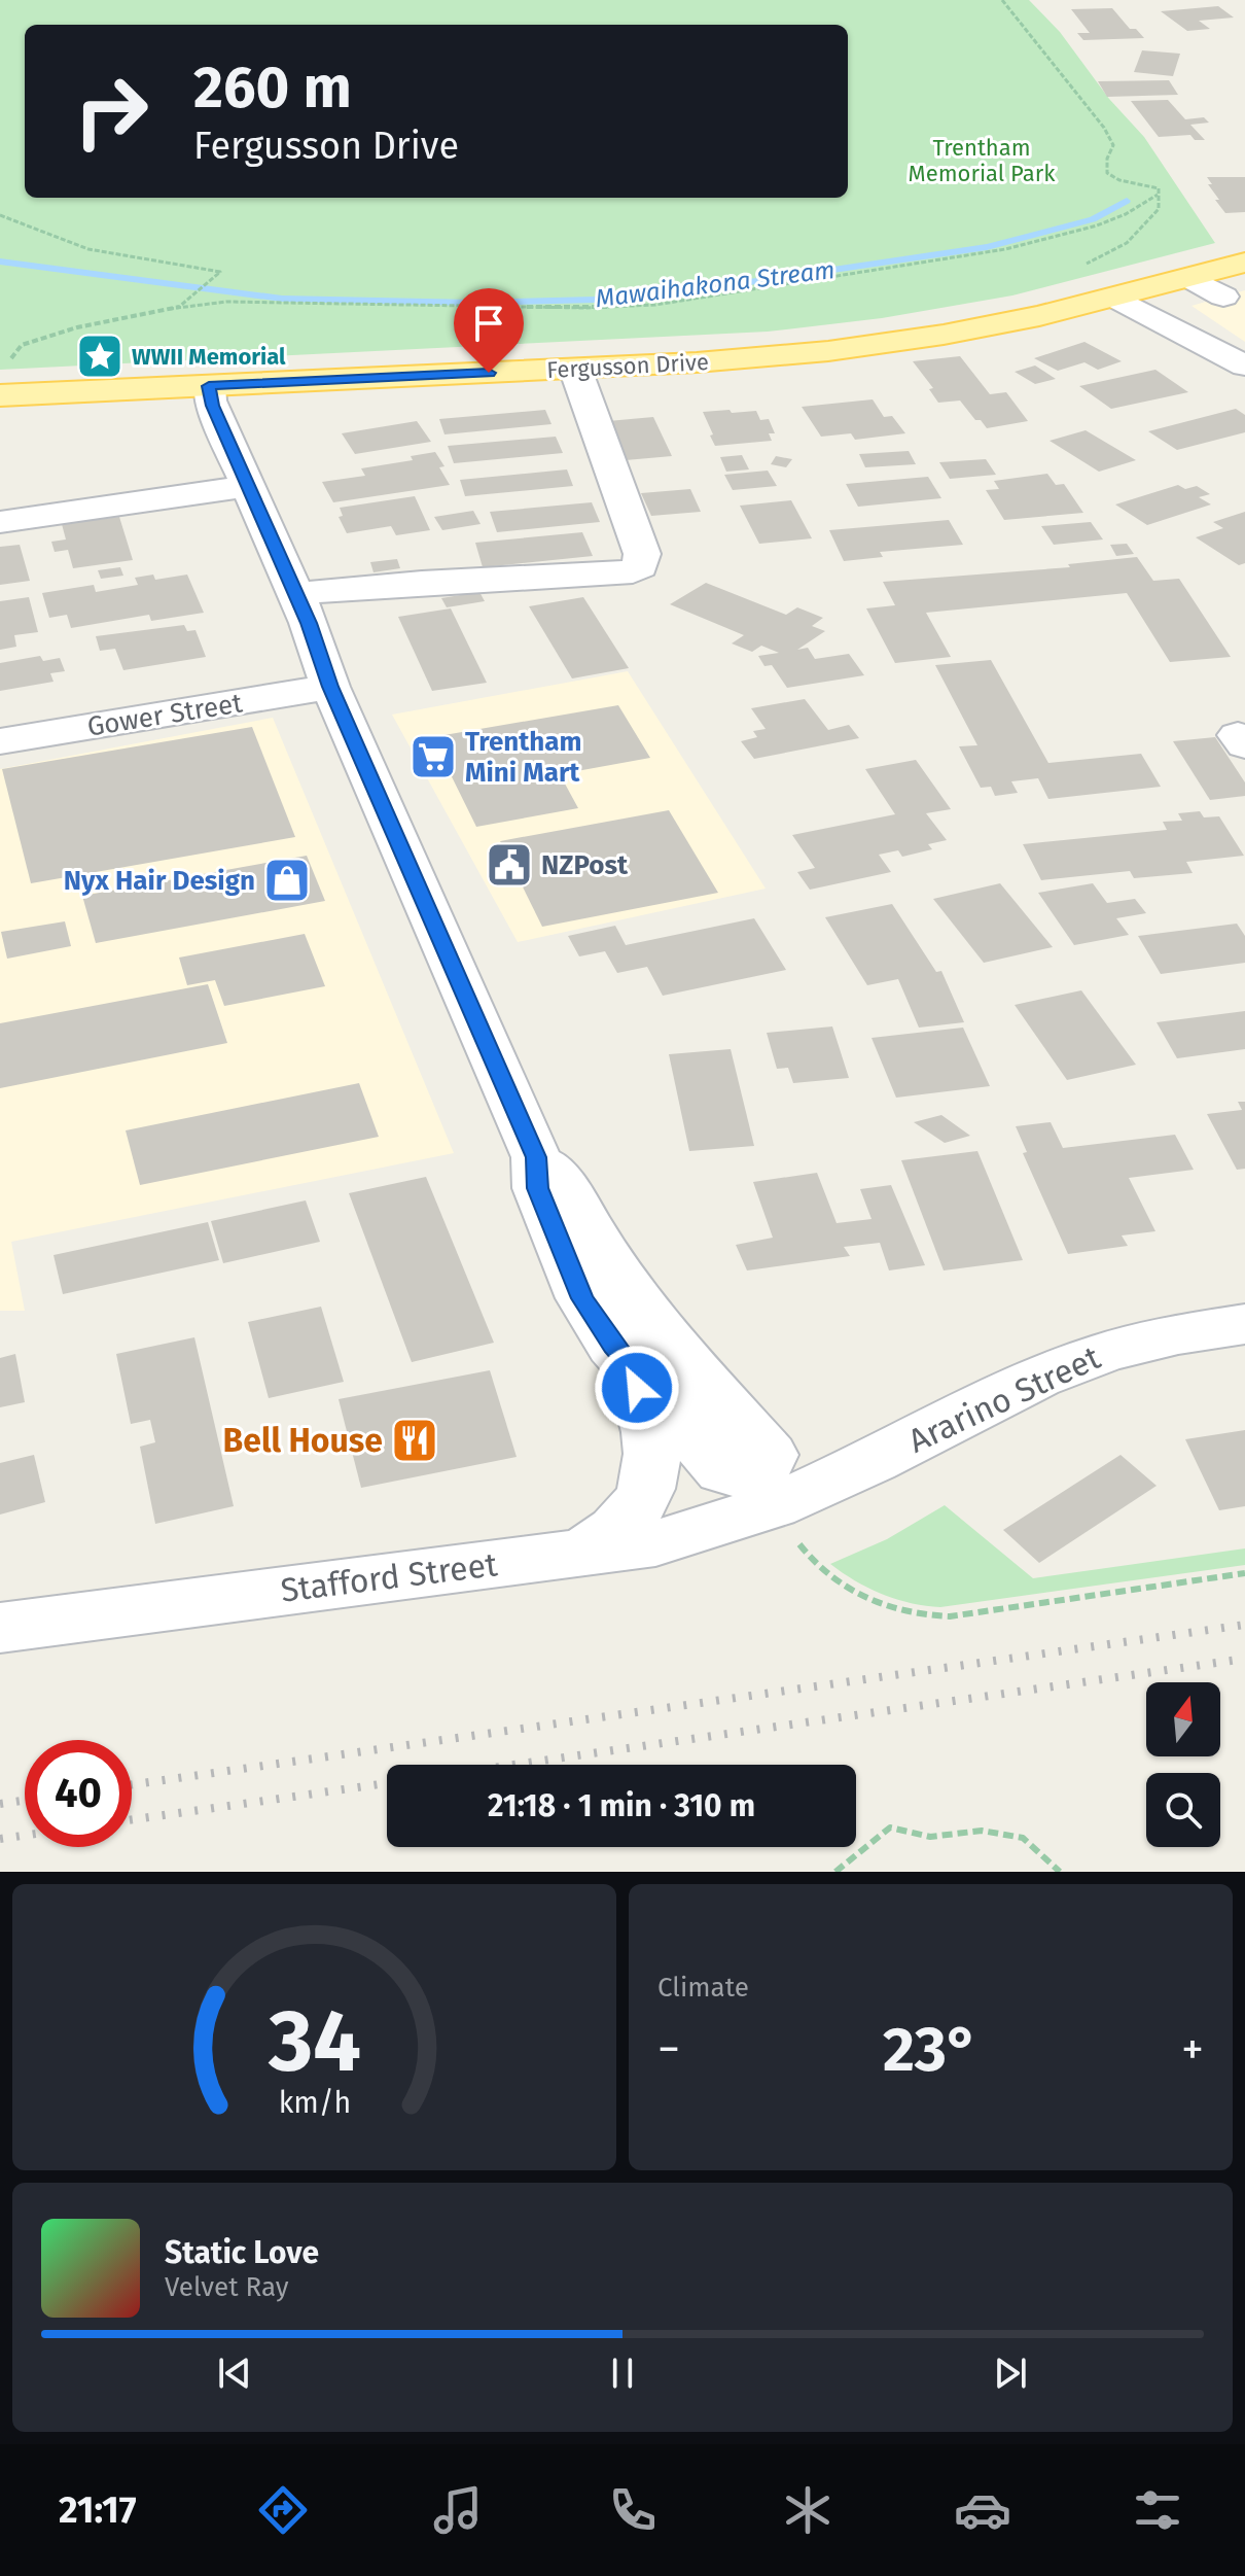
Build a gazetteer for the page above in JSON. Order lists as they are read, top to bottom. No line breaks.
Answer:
{"streets":{"main road":["Fergusson Drive"],"street":["Gower Street","Ararino Street","Stafford Street"]},"crossings":[["Ararino Street","Stafford Street"]],"water":["Mawaihakona Stream"],"parks":["Trentham Memorial Park"],"places":{"place":["WWII Memorial"],"supermarket":["Trentham Mini Mart"],"public building":["NZPost"],"shop":["Nyx Hair Design"],"restaurant":["Bell House"]},"north":"top","page":{"turn":["260 m","Fergusson Drive"],"limit":"40","trip":"21:18 · 1 min · 310 m","tile":"Climate","heat":["−","23°","+"],"song":["Static Love","Velvet Ray"],"tabs":"21:17","gauge":["34","km/h"]}}
